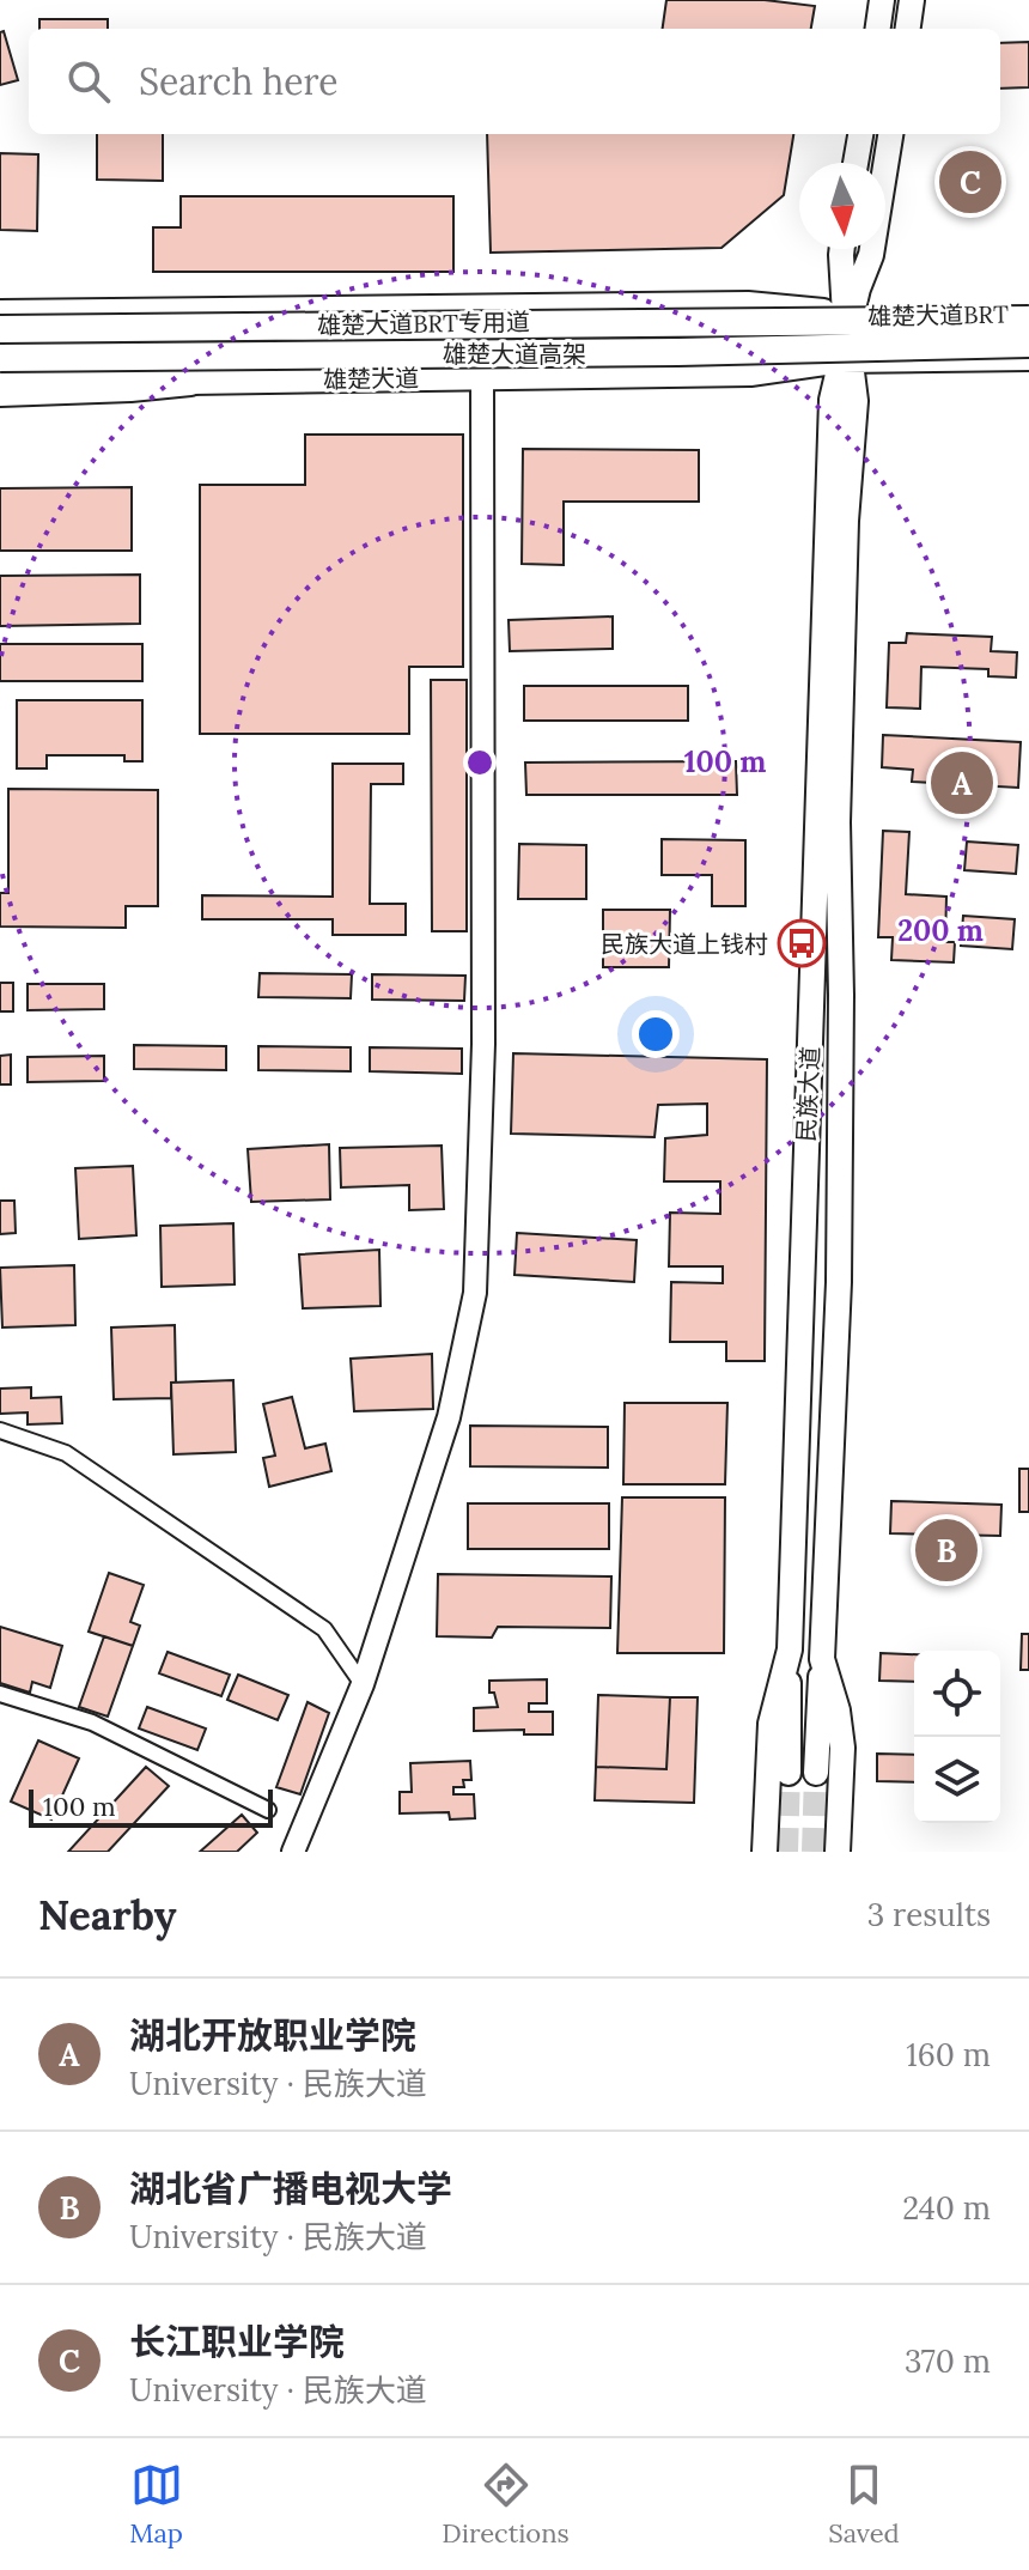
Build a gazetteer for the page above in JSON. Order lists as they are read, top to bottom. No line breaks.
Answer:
{"streets":{"highway":["雄楚大道高架"],"main road":["雄楚大道","民族大道"],"lane":["雄楚大道BRT"]},"crossings":[["雄楚大道","民族大道"]],"places":{"bus stop":["民族大道上钱村"]},"scale_bar":"100 m","north":"bottom","page":{"search":"Search here","pins":["C","A","B"],"scale":"100 m","heading":["Nearby","3 results"],"list":[{"mark":"A","name":"湖北开放职业学院","note":"University · 民族大道","value":"160 m"},{"mark":"B","name":"湖北省广播电视大学","note":"University · 民族大道","value":"240 m"},{"mark":"C","name":"长江职业学院","note":"University · 民族大道","value":"370 m"}],"nav":["Map","Directions","Saved"]},"rings":["100 m","200 m"]}
